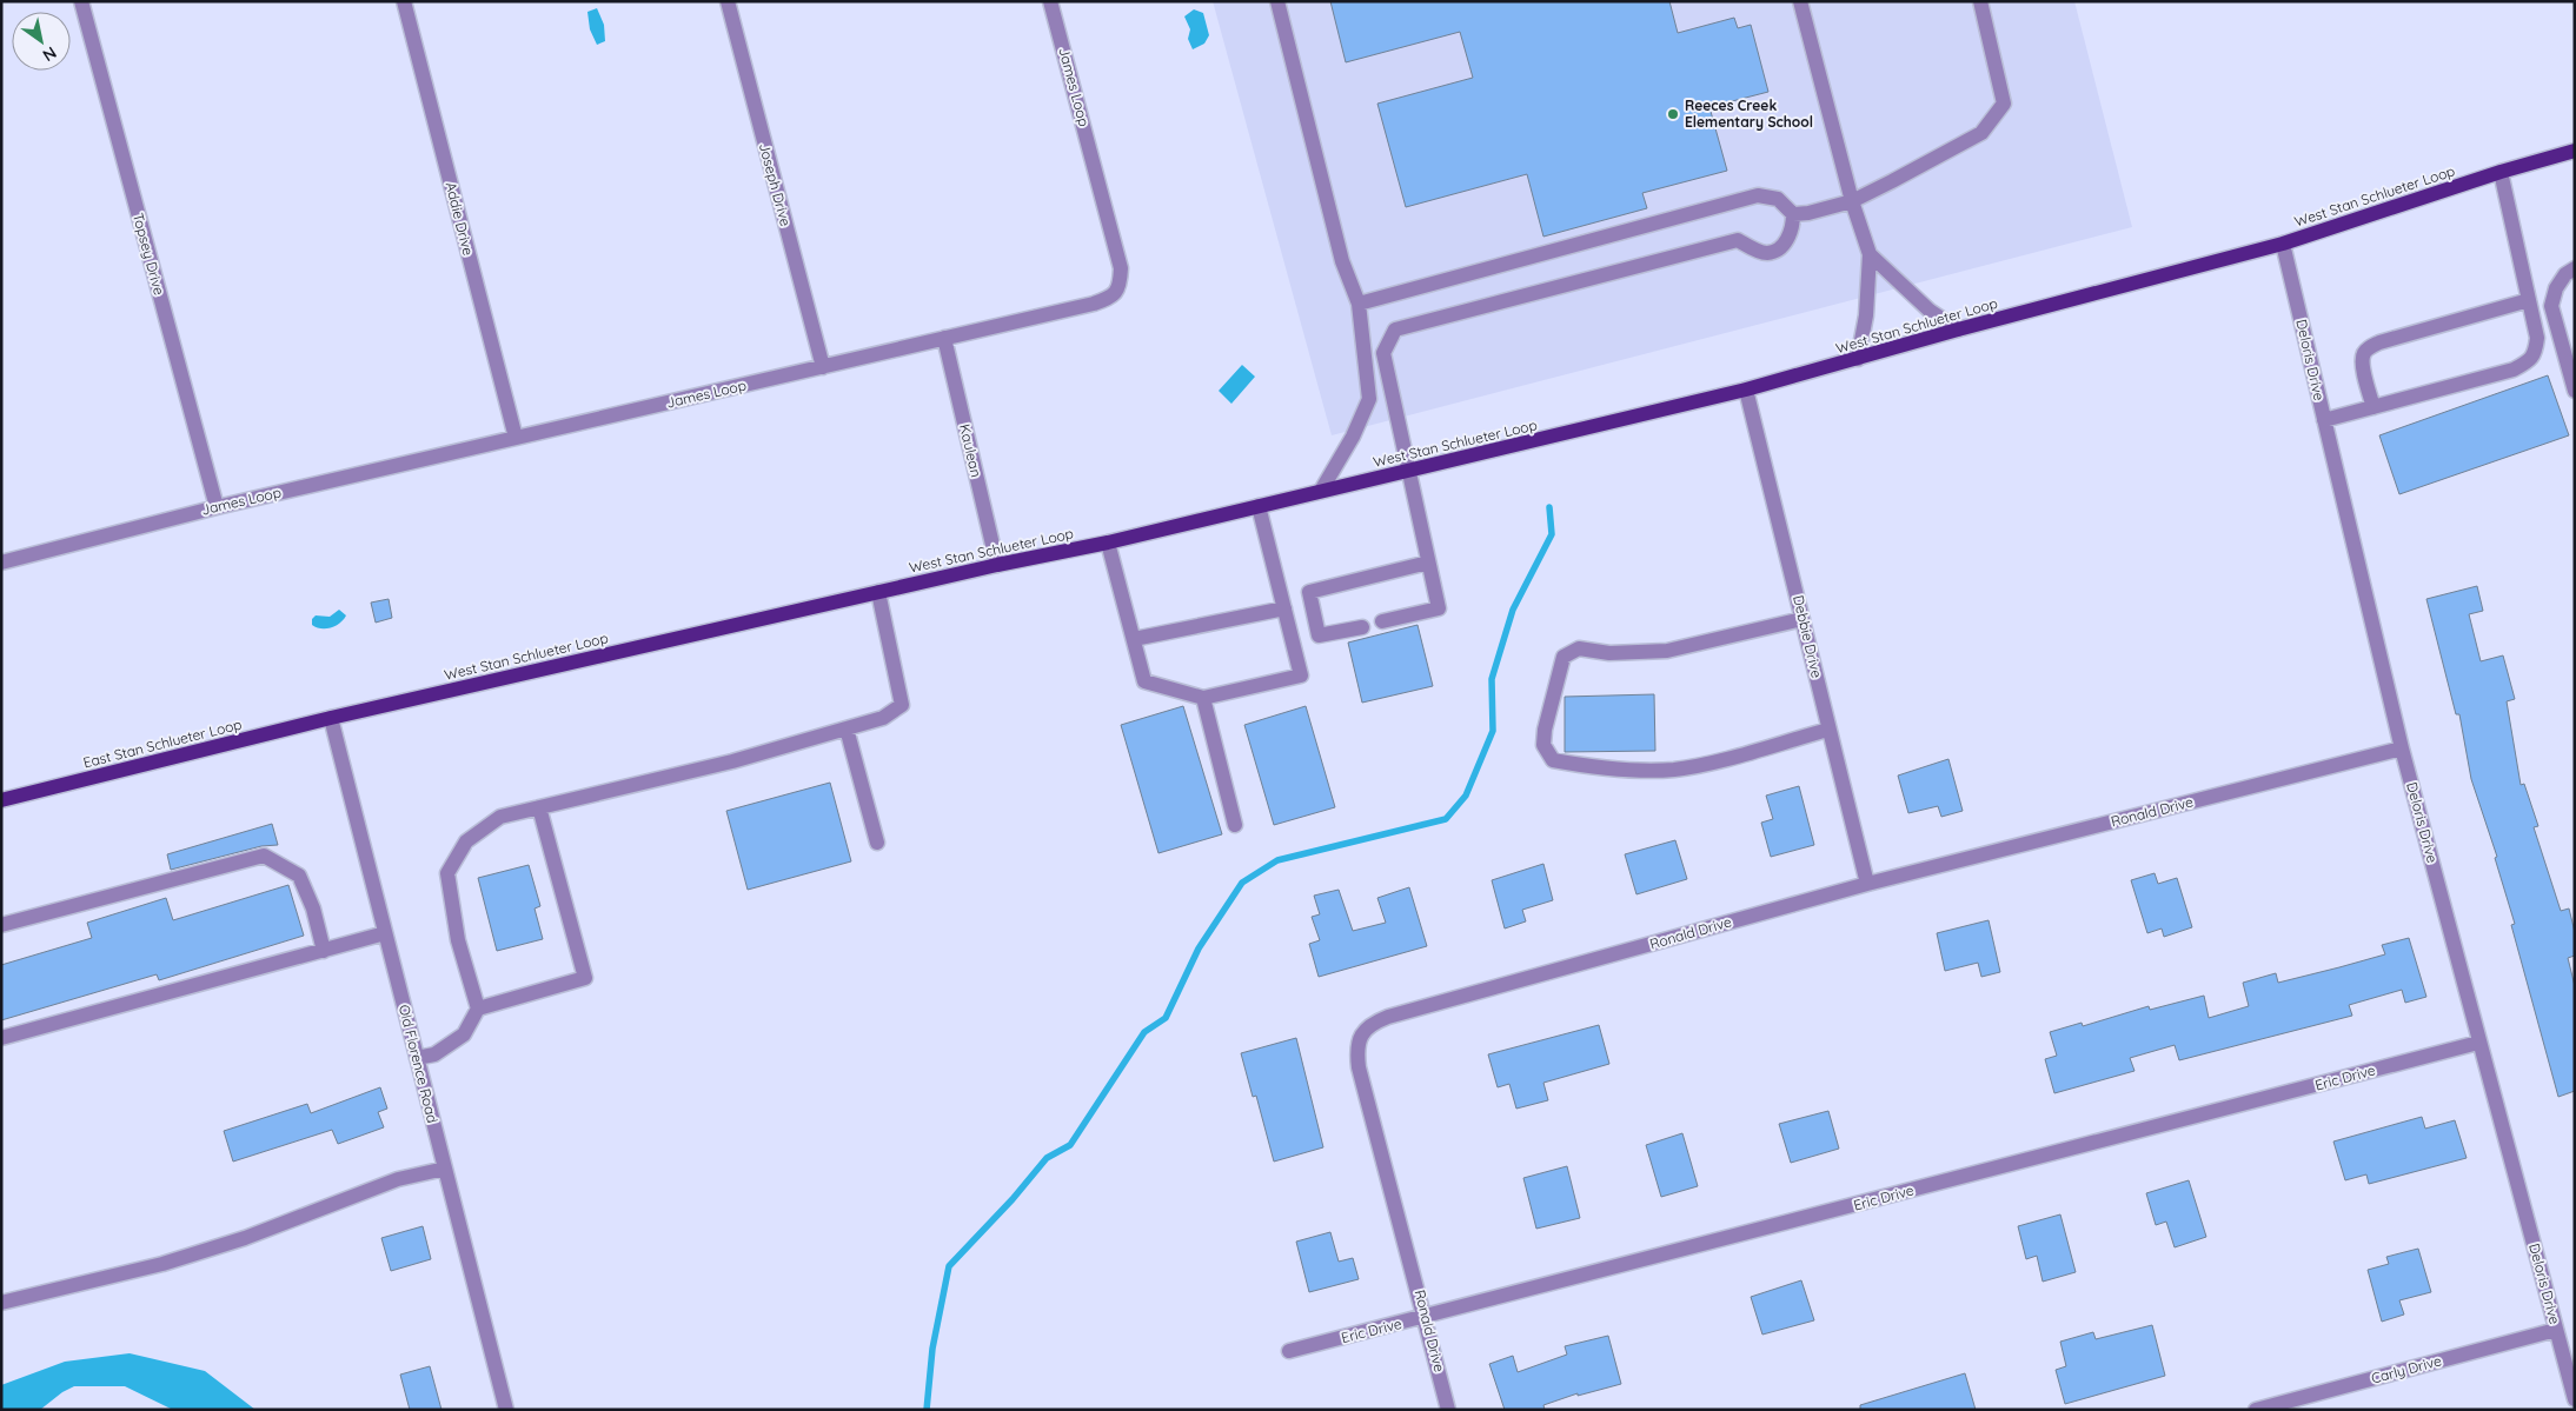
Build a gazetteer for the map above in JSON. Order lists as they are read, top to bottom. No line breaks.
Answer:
{"streets":{"main road":["West Stan Schlueter Loop","East Stan Schlueter Loop"],"street":["James Loop","Joseph Drive","Addie Drive","Topsey Drive","Deloris Drive","Kaulean","Debbie Drive","Ronald Drive","Old Florence Road","Eric Drive","Carly Drive"]},"crossings":[["James Loop","Joseph Drive"],["James Loop","Addie Drive"],["James Loop","Topsey Drive"],["James Loop","Kaulean"],["West Stan Schlueter Loop","Deloris Drive"],["West Stan Schlueter Loop","Kaulean"],["West Stan Schlueter Loop","Debbie Drive"],["West Stan Schlueter Loop","East Stan Schlueter Loop"],["West Stan Schlueter Loop","Old Florence Road"],["Deloris Drive","Ronald Drive"],["Deloris Drive","Eric Drive"],["Deloris Drive","Carly Drive"],["Debbie Drive","Ronald Drive"],["East Stan Schlueter Loop","Old Florence Road"],["Ronald Drive","Eric Drive"]],"places":["Reeces Creek Elementary School"],"north":"bottom right"}
